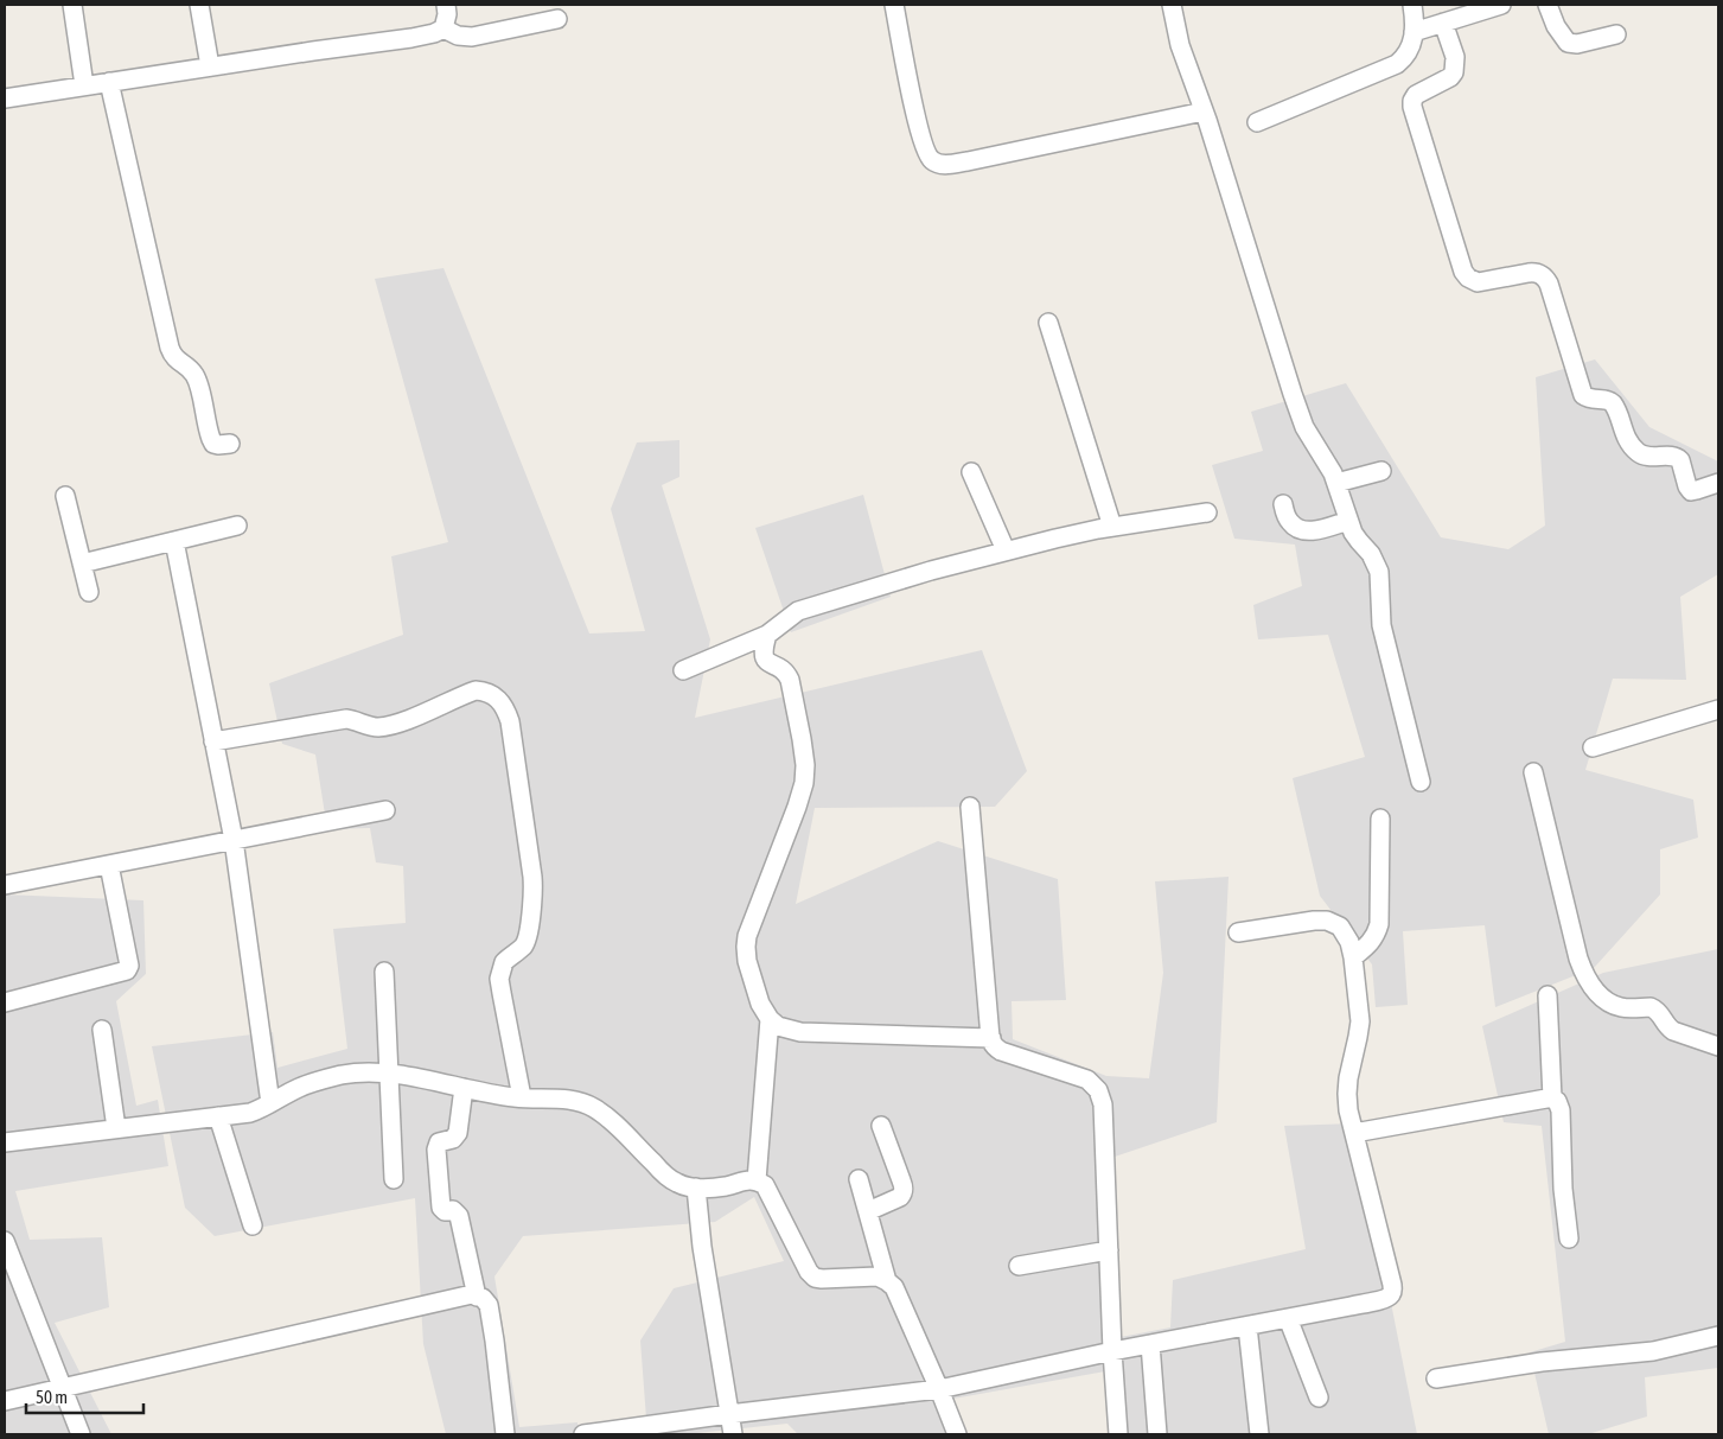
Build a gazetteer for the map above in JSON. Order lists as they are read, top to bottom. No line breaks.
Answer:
{"scale_bar":"50 m"}
